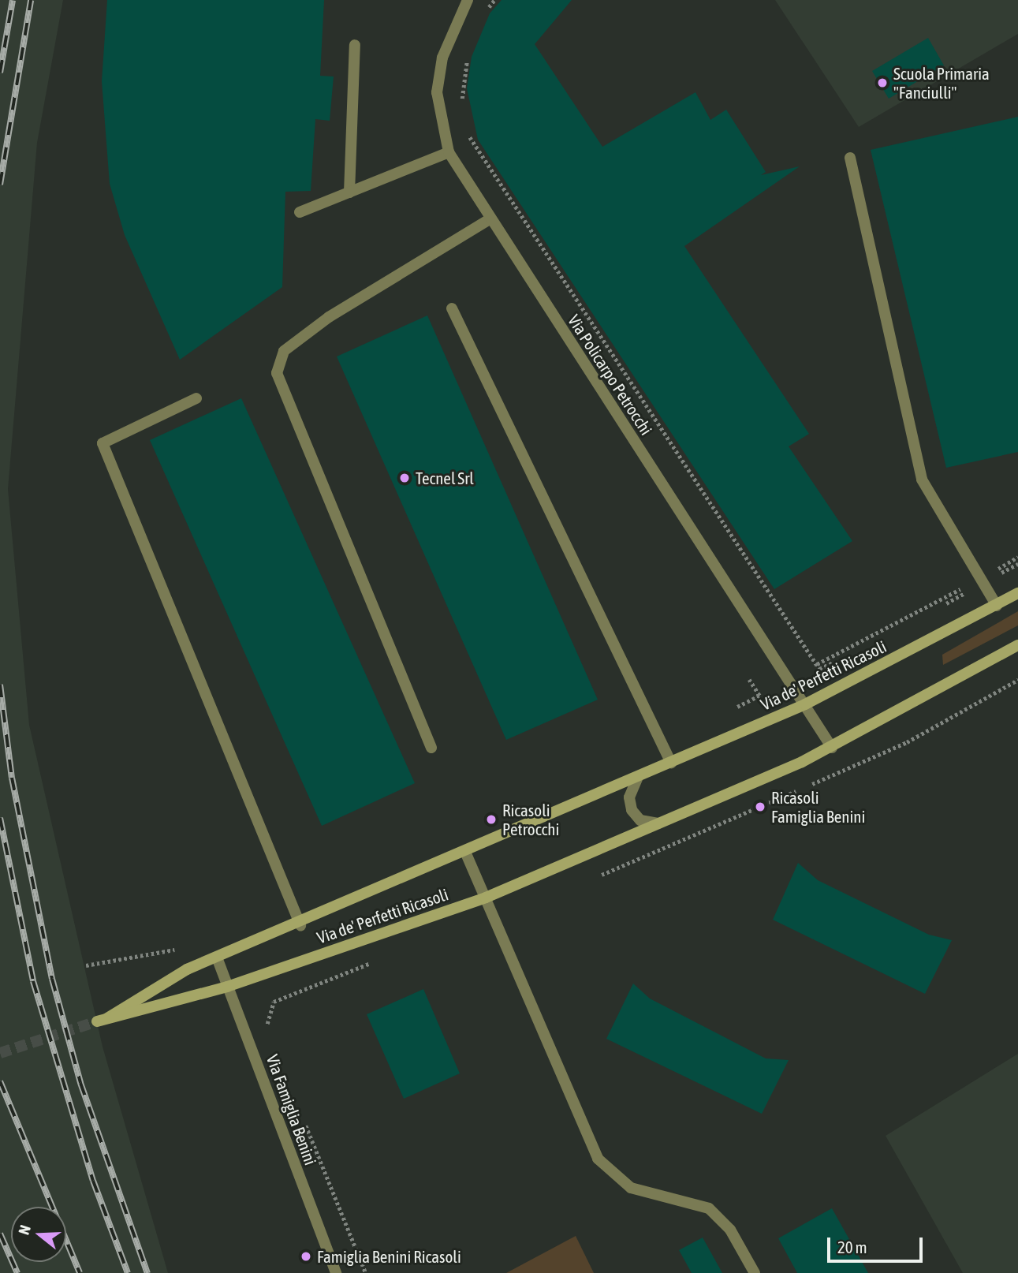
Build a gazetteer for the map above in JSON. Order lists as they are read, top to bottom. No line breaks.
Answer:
{"streets":{"main road":["Via de' Perfetti Ricasoli"],"street":["Via Policarpo Petrocchi","Via Famiglia Benini"]},"crossings":[["Via Policarpo Petrocchi","Via de' Perfetti Ricasoli"],["Via de' Perfetti Ricasoli","Via Famiglia Benini"]],"places":["Scuola Primaria \"Fanciulli\"","Tecnel Srl","Ricasoli Famiglia Benini","Ricasoli Petrocchi","Famiglia Benini Ricasoli"],"scale_bar":"20 m","north":"left"}
